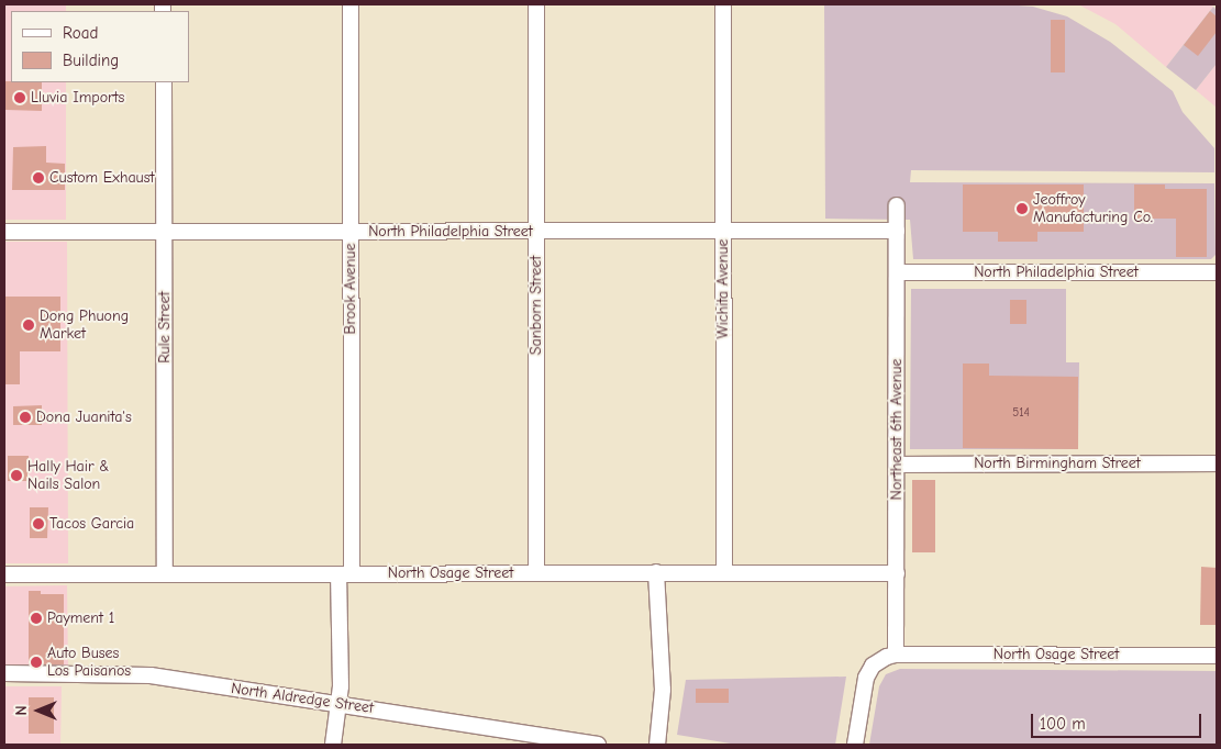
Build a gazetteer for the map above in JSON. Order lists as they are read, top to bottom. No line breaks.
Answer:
{"streets":{"street":["North Philadelphia Street","Brook Avenue","Wichita Avenue","Sanborn Street","Rule Street","Northeast 6th Avenue","North Birmingham Street","North Osage Street","North Aldredge Street"]},"crossings":[["North Philadelphia Street","Brook Avenue"],["North Philadelphia Street","Wichita Avenue"],["North Philadelphia Street","Sanborn Street"],["North Philadelphia Street","Rule Street"],["North Philadelphia Street","Northeast 6th Avenue"],["Brook Avenue","North Osage Street"],["Brook Avenue","North Aldredge Street"],["Wichita Avenue","North Osage Street"],["Sanborn Street","North Osage Street"],["Rule Street","North Osage Street"],["Northeast 6th Avenue","North Birmingham Street"],["Northeast 6th Avenue","North Osage Street"]],"places":["Lluvia Imports","Custom Exhaust","Jeoffroy Manufacturing Co.","Dong Phuong Market","Dona Juanita's","Hally Hair & Nails Salon","Tacos Garcia","Payment 1","Auto Buses Los Paisanos"],"house_numbers":["514"],"legend":["Road","Building"],"scale_bar":"100 m","north":"left"}
